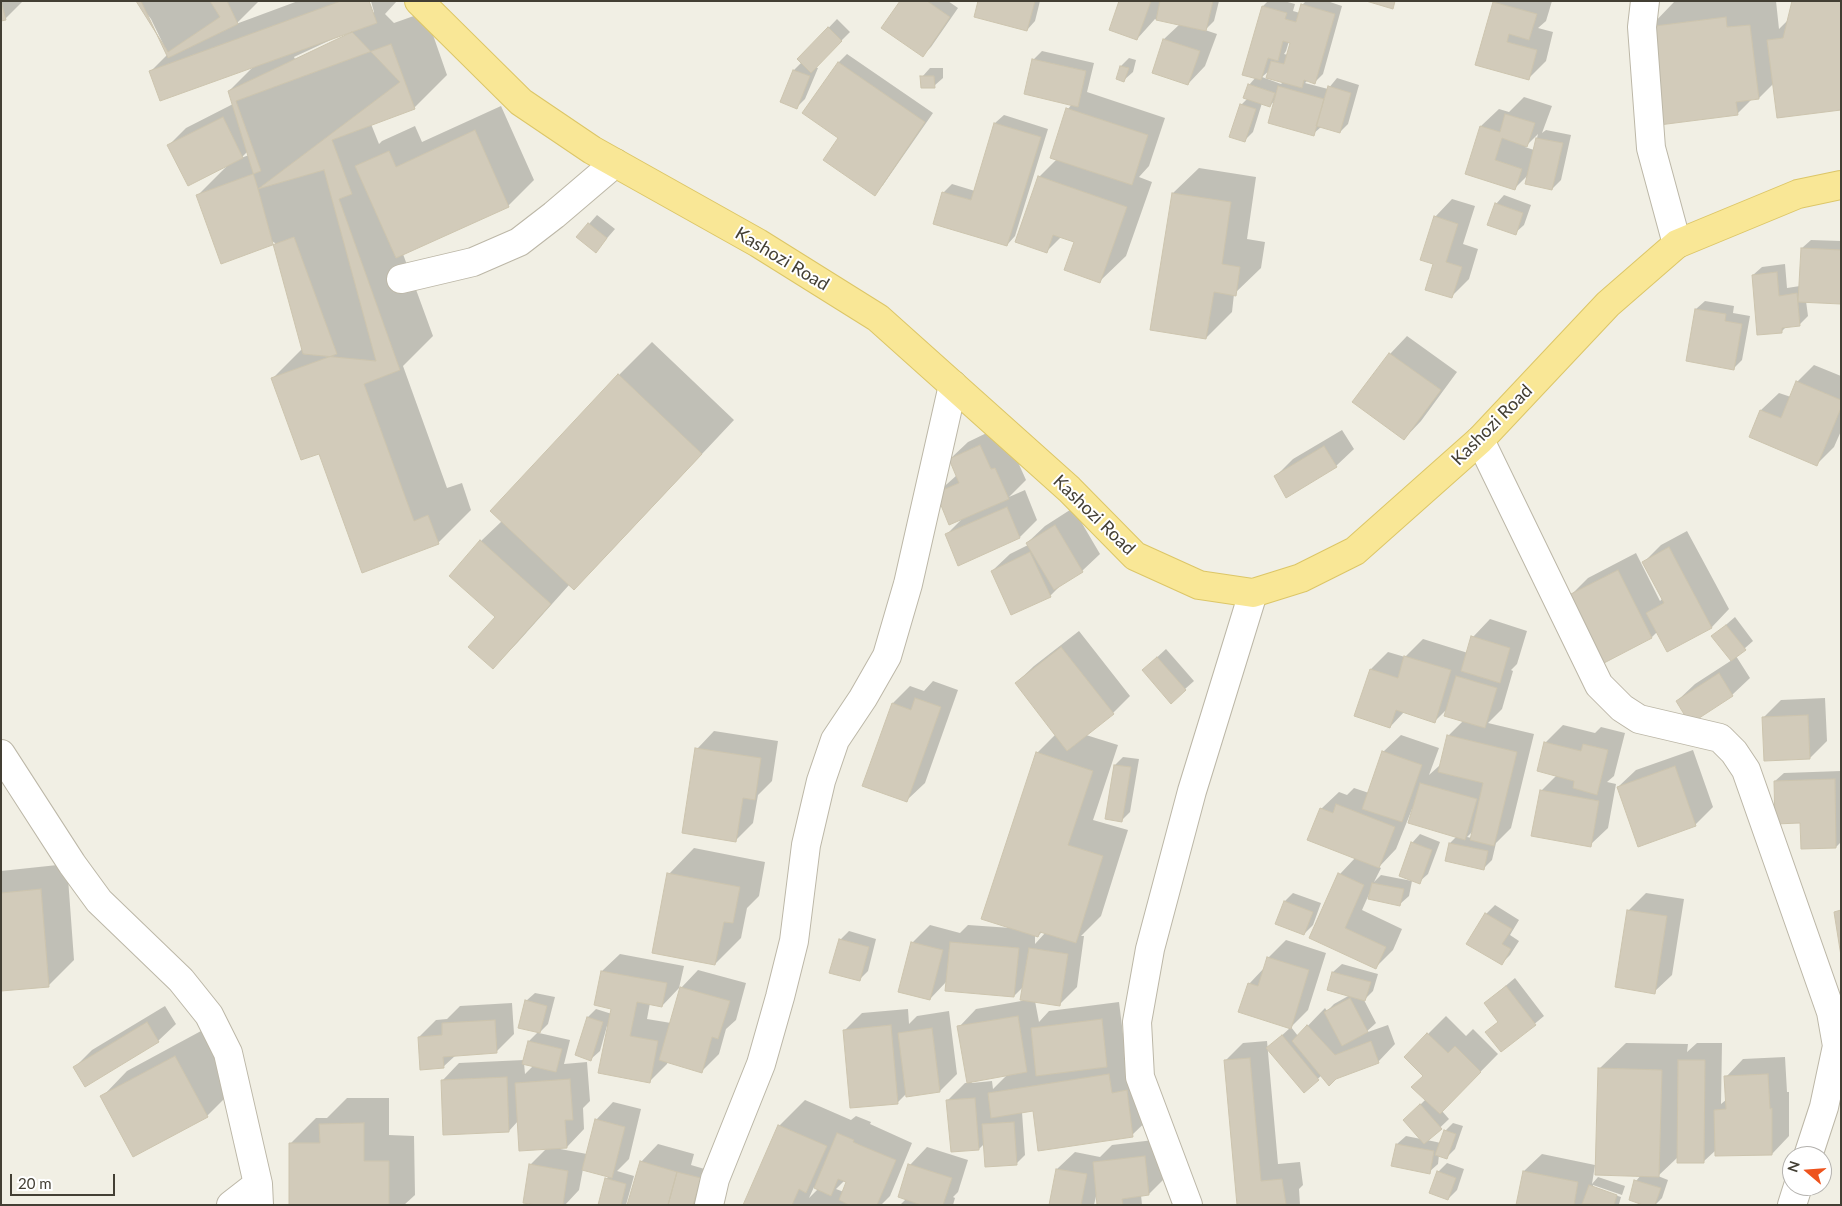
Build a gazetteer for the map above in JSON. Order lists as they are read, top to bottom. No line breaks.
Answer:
{"streets":{"main road":["Kashozi Road"]},"scale_bar":"20 m","north":"left"}
